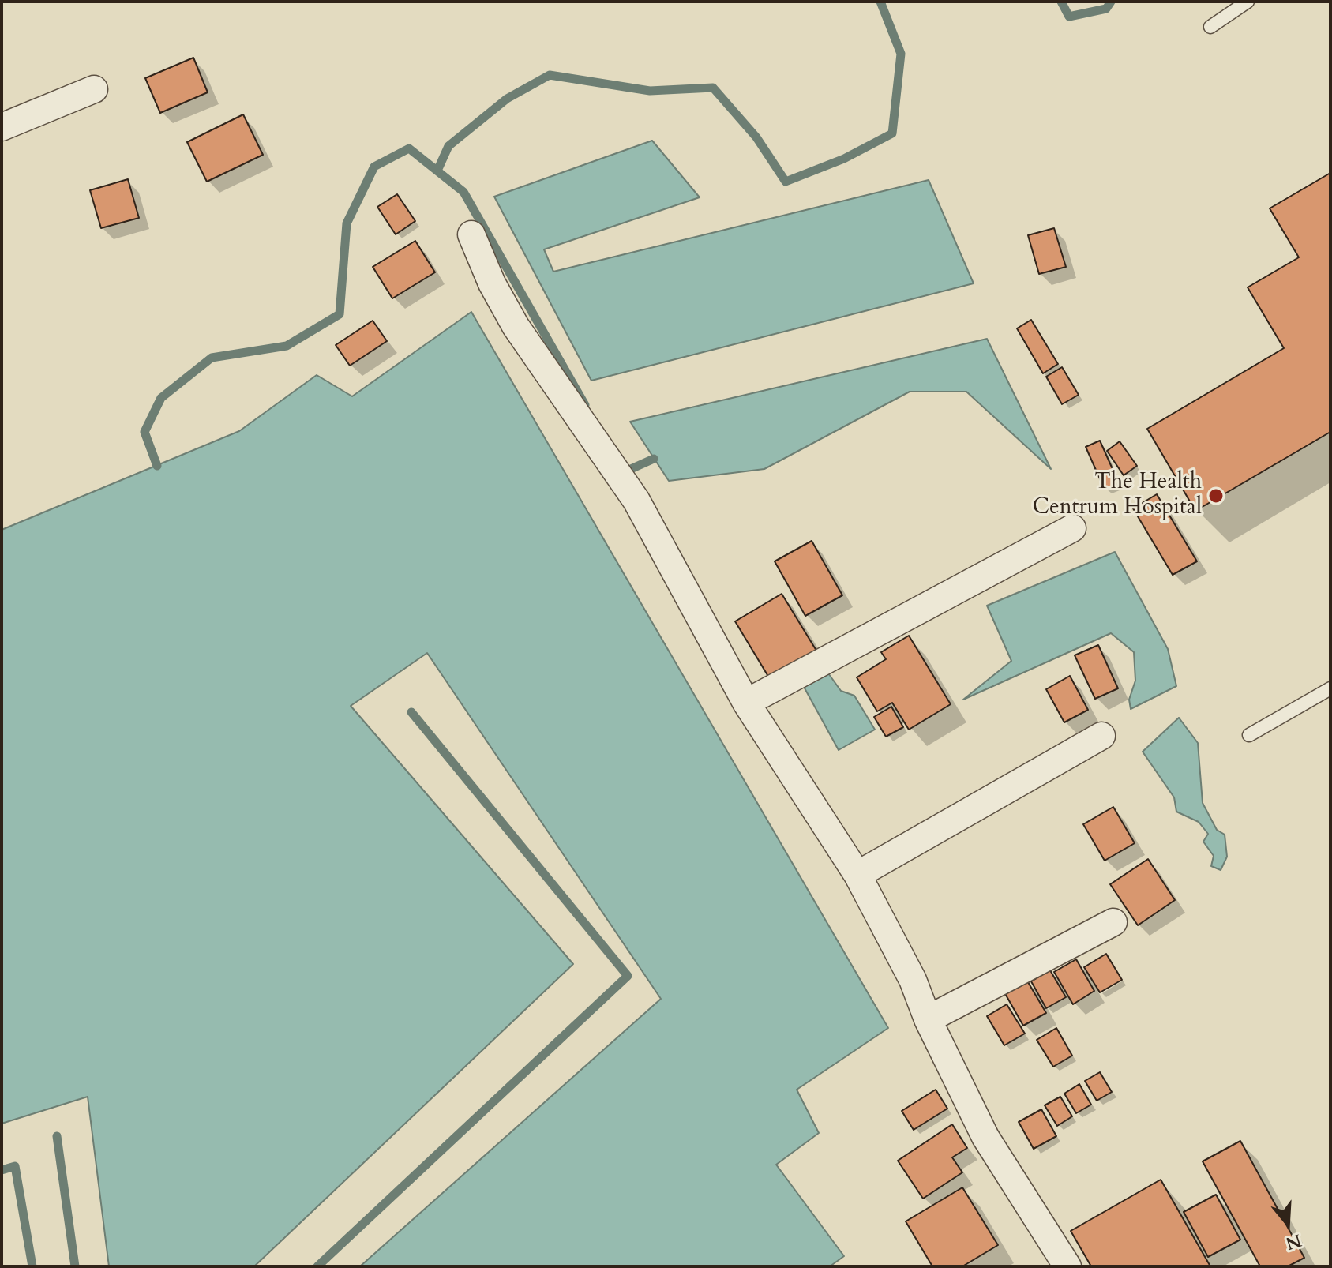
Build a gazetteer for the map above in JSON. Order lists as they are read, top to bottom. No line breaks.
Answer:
{"places":["The Health Centrum Hospital"],"north":"bottom"}
